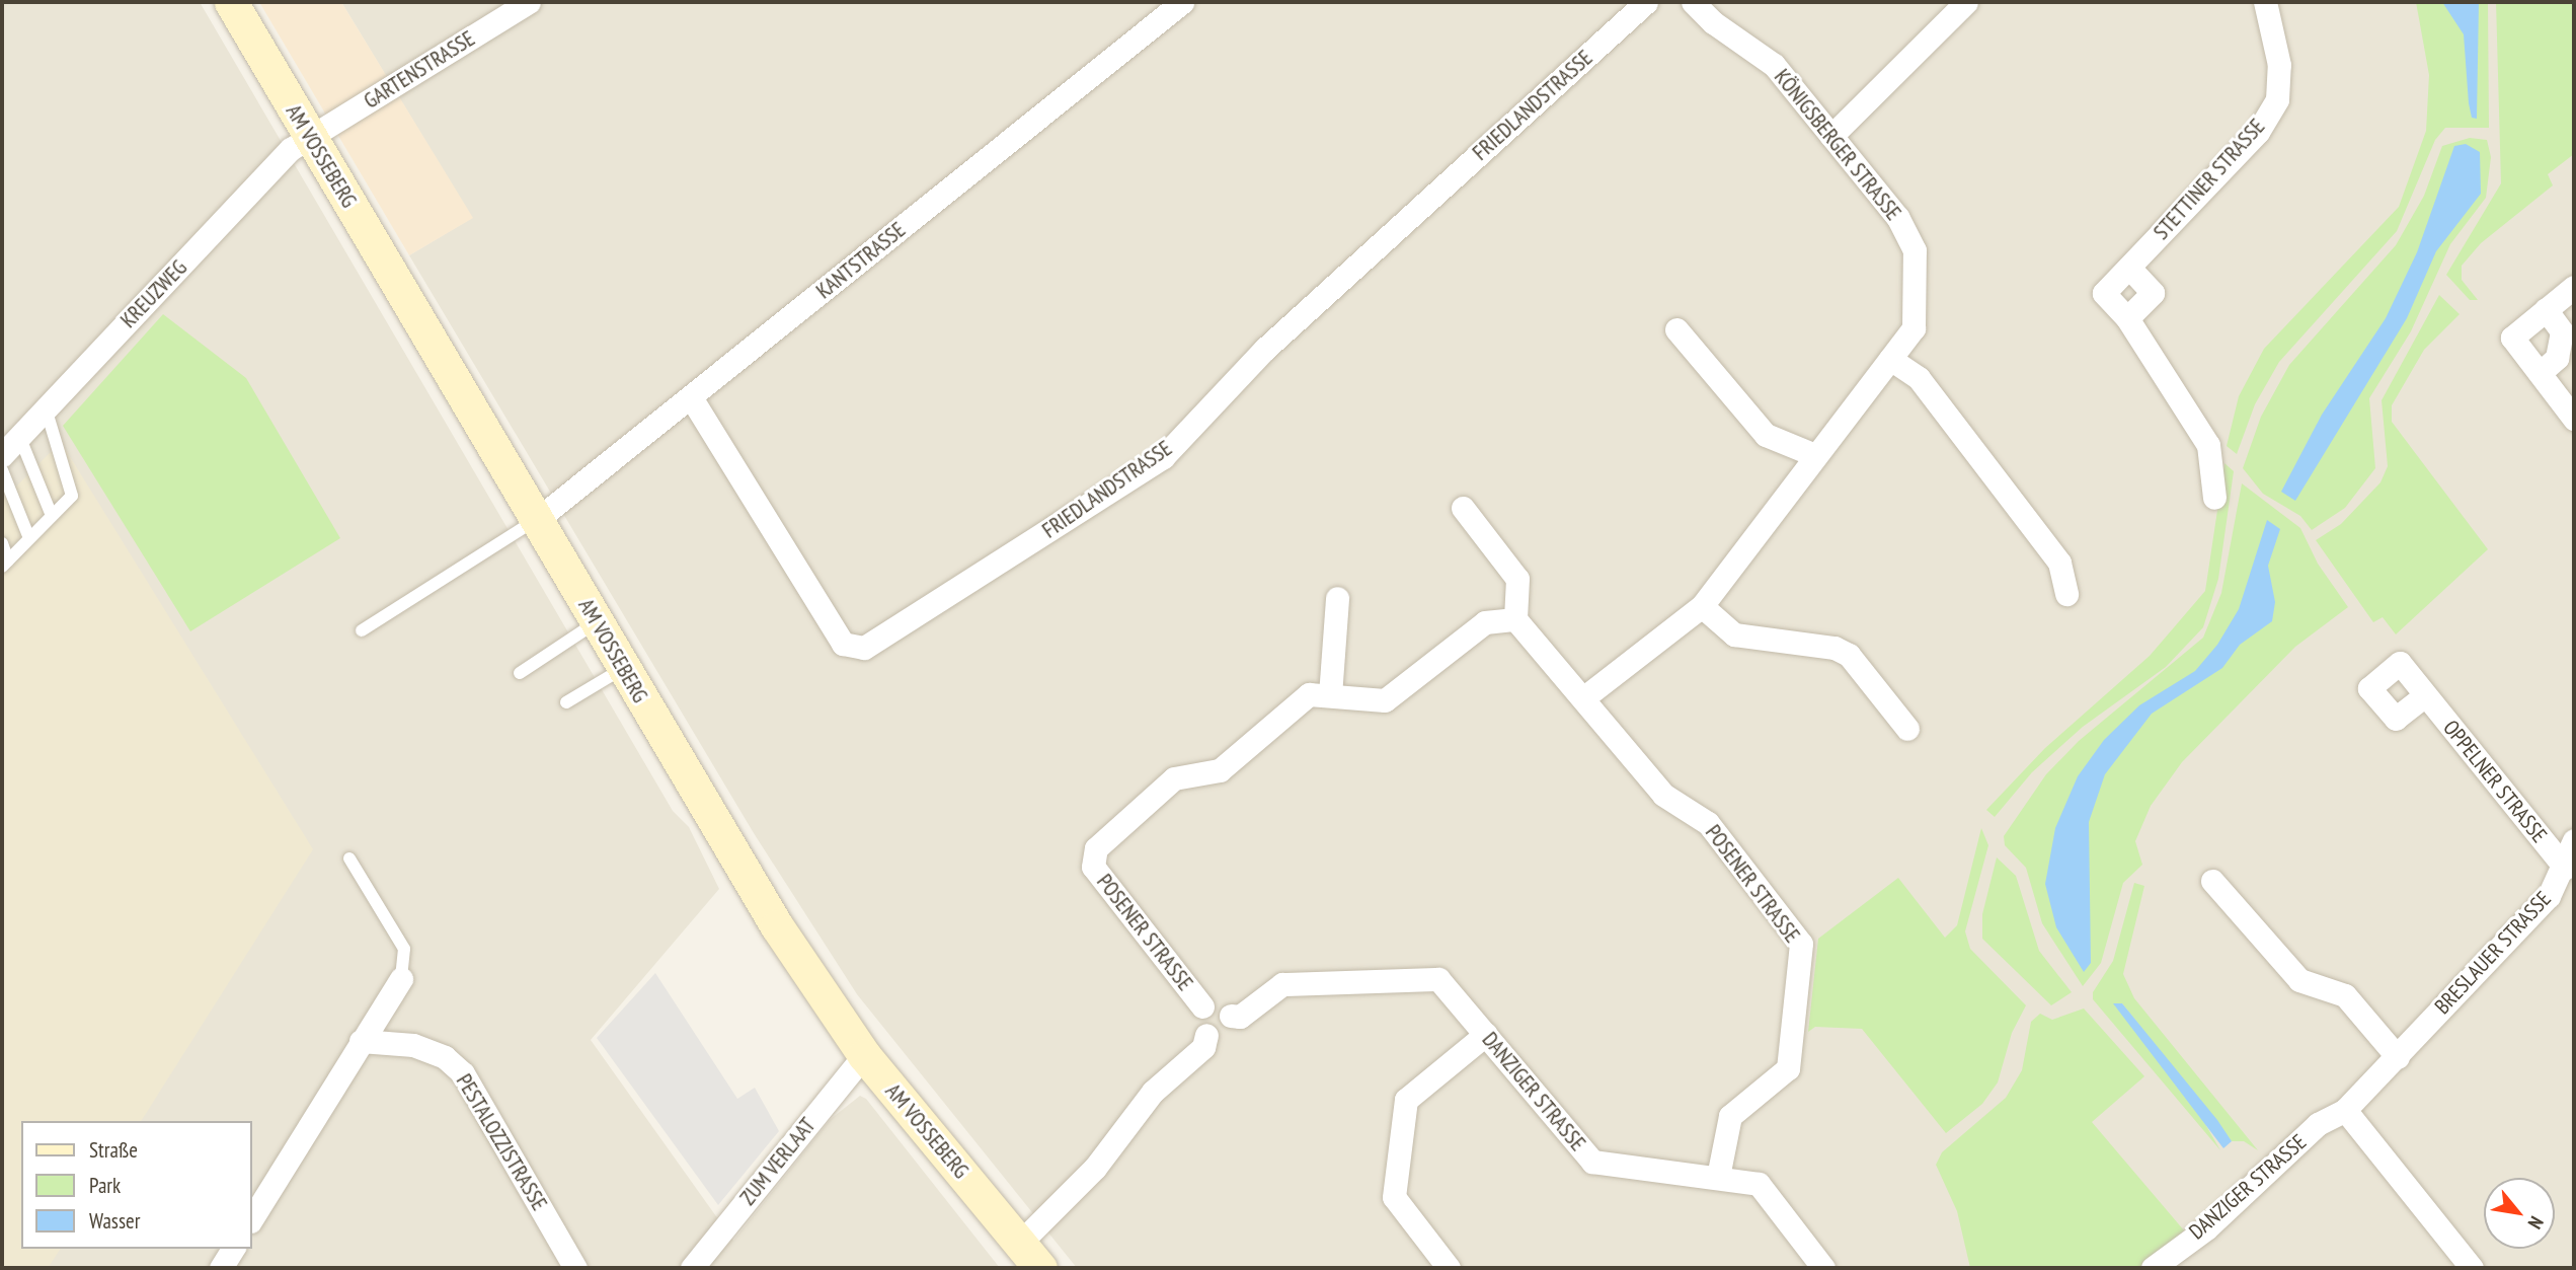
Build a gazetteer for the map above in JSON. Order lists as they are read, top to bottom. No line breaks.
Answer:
{"streets":{"street":["GARTENSTRASSE","FRIEDLANDSTRASSE","KÖNIGSBERGER STRASSE","AM VOSSEBERG","STETTINER STRASSE","KANTSTRASSE","KREUZWEG","OPPELNER STRASSE","POSENER STRASSE","BRESLAUER STRASSE","DANZIGER STRASSE","PESTALOZZISTRASSE","ZUM VERLAAT"]},"crossings":[["GARTENSTRASSE","AM VOSSEBERG"],["GARTENSTRASSE","KREUZWEG"],["FRIEDLANDSTRASSE","KANTSTRASSE"],["AM VOSSEBERG","KANTSTRASSE"],["AM VOSSEBERG","KREUZWEG"],["AM VOSSEBERG","ZUM VERLAAT"],["OPPELNER STRASSE","BRESLAUER STRASSE"],["POSENER STRASSE","DANZIGER STRASSE"],["BRESLAUER STRASSE","DANZIGER STRASSE"]],"legend":["Straße","Park","Wasser"],"north":"bottom right"}
